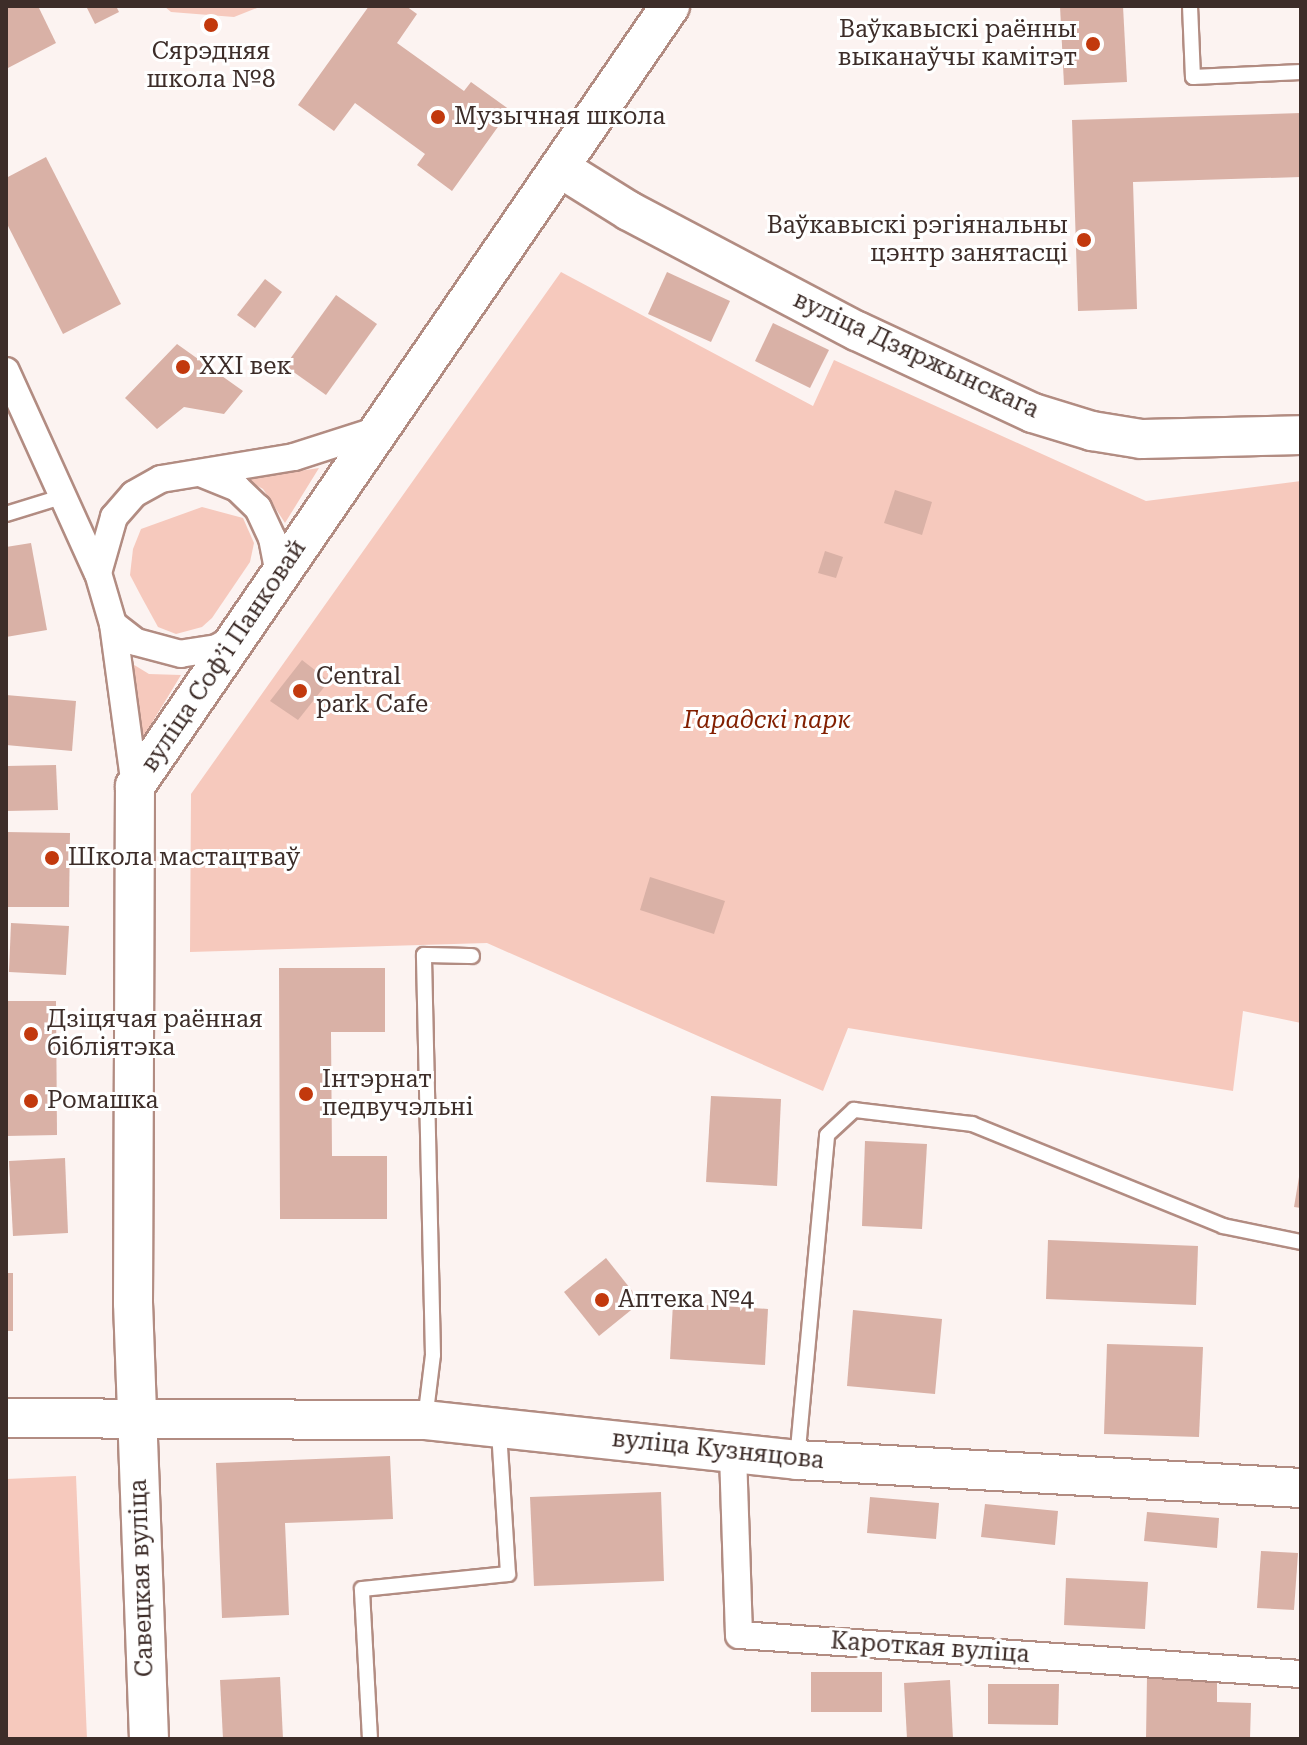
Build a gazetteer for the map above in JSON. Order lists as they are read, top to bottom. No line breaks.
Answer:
{"streets":{"main road":["вуліца Дзяржынскага","вуліца Софʼі Панковай","вуліца Кузняцова","Савецкая вуліца"],"street":["Кароткая вуліца"]},"crossings":[["вуліца Дзяржынскага","вуліца Софʼі Панковай"],["вуліца Софʼі Панковай","вуліца Кузняцова"],["вуліца Софʼі Панковай","Савецкая вуліца"],["вуліца Кузняцова","Савецкая вуліца"],["вуліца Кузняцова","Кароткая вуліца"]],"parks":["Гарадскі парк"],"places":["Сярэдняя школа №8","Ваўкавыскі раённы выканаўчы камітэт","Музычная школа","Ваўкавыскі рэгіянальны цэнтр занятасці","XXI век","Central park Cafe","Школа мастацтваў","Дзіцячая раённая бібліятэка","Інтэрнат педвучэльні","Ромашка","Аптека №4"]}
